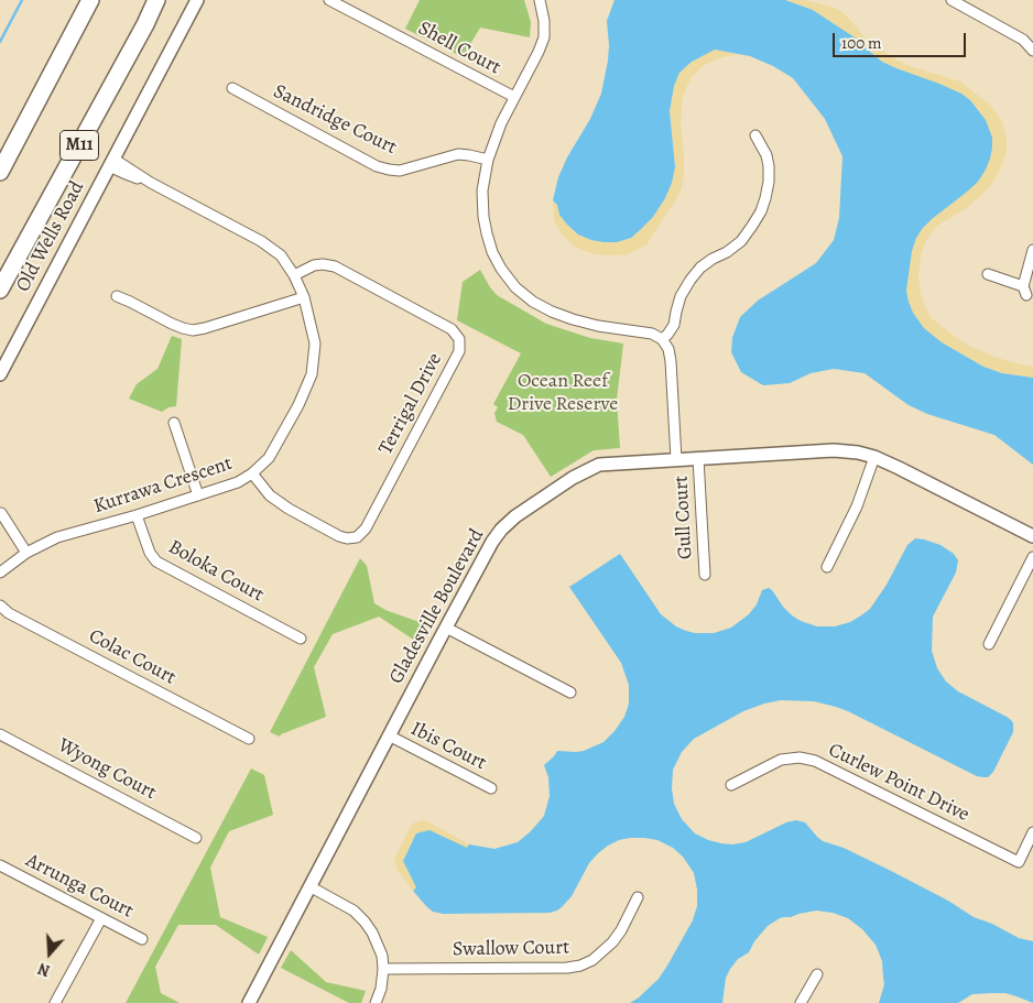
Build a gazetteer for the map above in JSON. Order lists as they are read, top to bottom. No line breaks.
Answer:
{"streets":{"highway":["M11"],"street":["Shell Court","Sandridge Court","Old Wells Road","Terrigal Drive","Kurrawa Crescent","Gull Court","Boloka Court","Gladesville Boulevard","Colac Court","Ibis Court","Wyong Court","Curlew Point Drive","Arrunga Court","Swallow Court"]},"crossings":[["Old Wells Road","Kurrawa Crescent"],["Terrigal Drive","Kurrawa Crescent"],["Kurrawa Crescent","Boloka Court"],["Gull Court","Gladesville Boulevard"],["Gladesville Boulevard","Ibis Court"]],"parks":["Ocean Reef Drive Reserve"],"scale_bar":"100 m","north":"bottom"}
